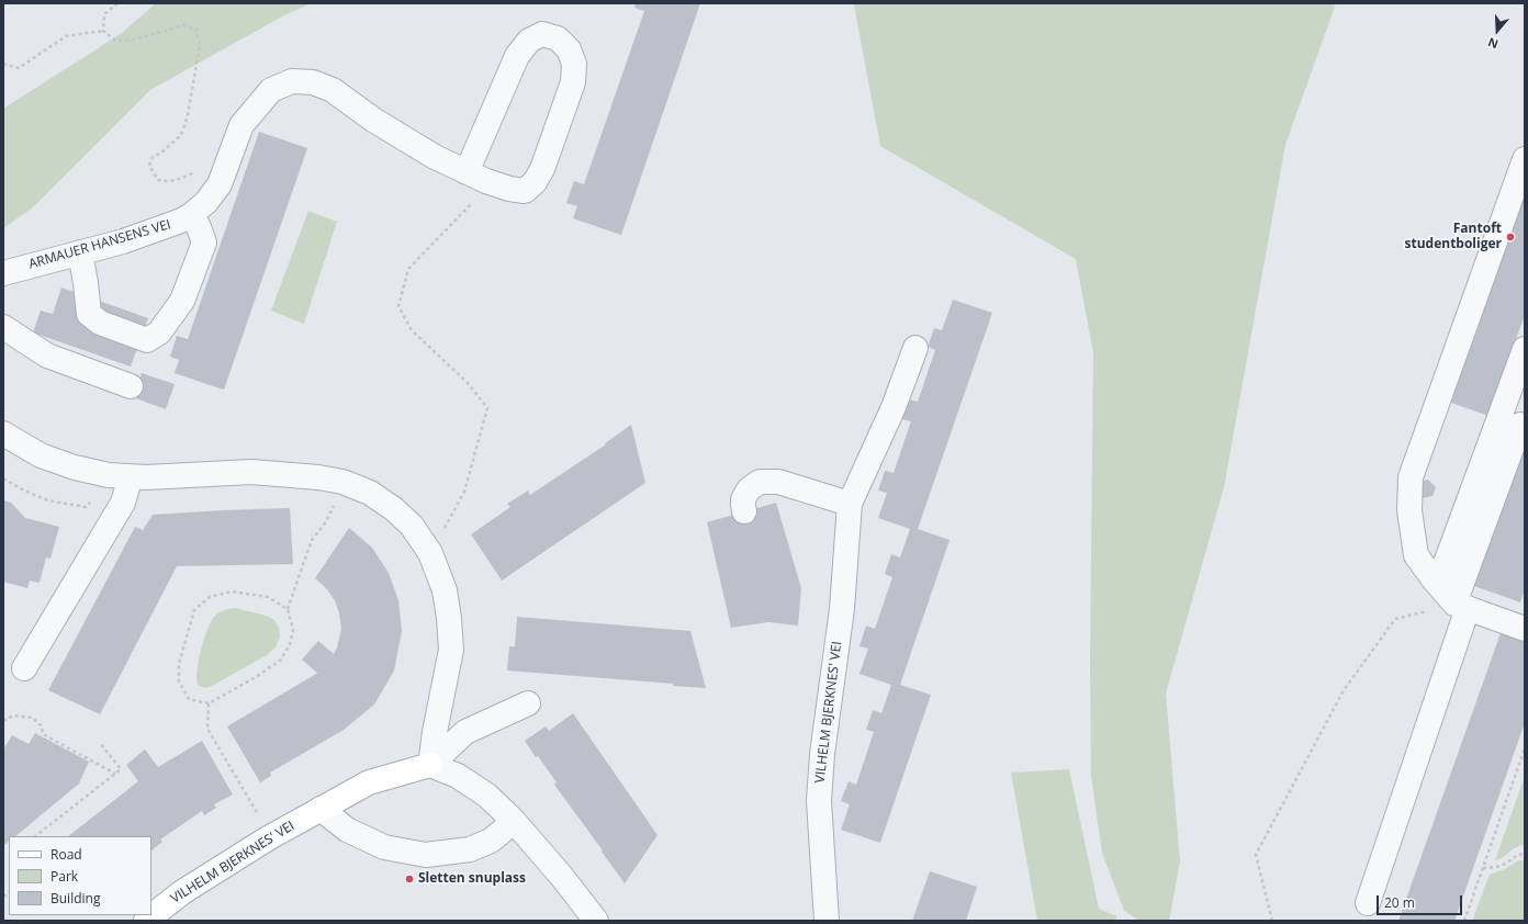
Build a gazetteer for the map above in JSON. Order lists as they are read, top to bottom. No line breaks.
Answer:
{"streets":{"main road":["VILHELM BJERKNES' VEI"],"street":["ARMAUER HANSENS VEI"]},"places":["Fantoft studentboliger","Sletten snuplass"],"legend":["Road","Park","Building"],"scale_bar":"20 m","north":"bottom"}
